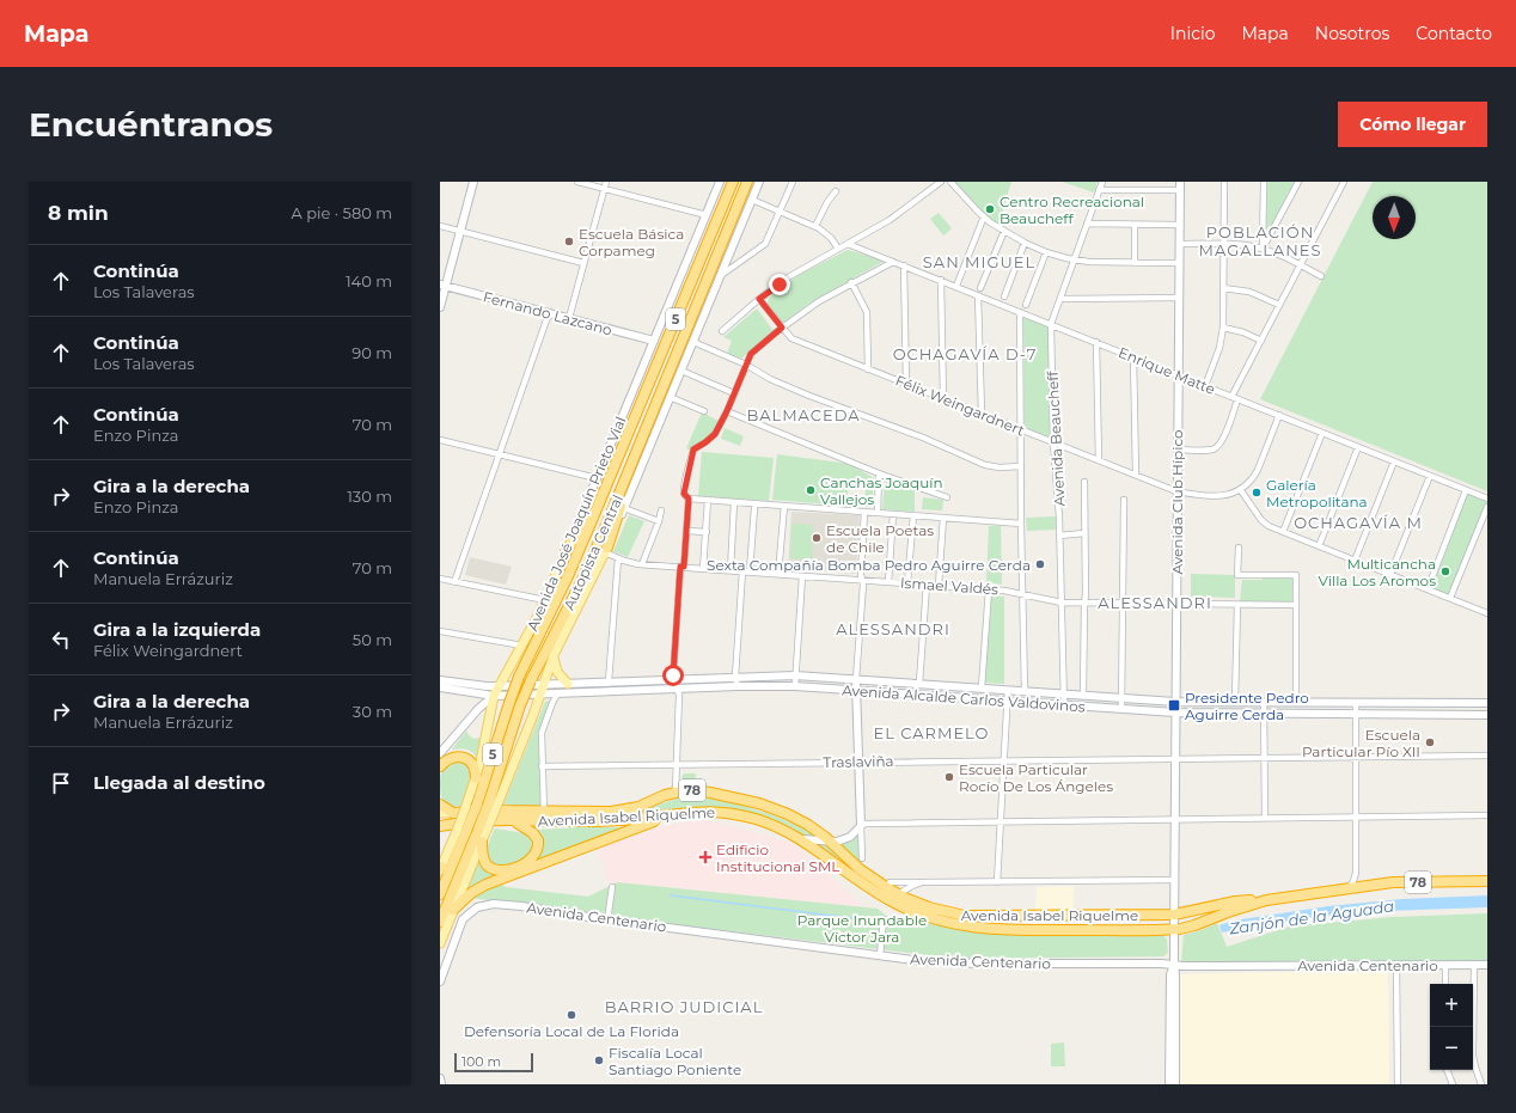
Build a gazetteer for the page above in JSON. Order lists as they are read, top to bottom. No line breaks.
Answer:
{"streets":{"highway":["5","Autopista Central","78","Avenida Isabel Riquelme"],"main road":["Fernando Lazcano","Avenida Club Hípico","Avenida José Joaquín Prieto Vial","Avenida Alcalde Carlos Valdovinos","Avenida Centenario"],"street":["Enrique Matte","Félix Weingardnert","Avenida Beaucheff","Ismael Valdés","Traslaviña"]},"crossings":[["Fernando Lazcano","Avenida José Joaquín Prieto Vial"],["Enrique Matte","Avenida Beaucheff"],["Enrique Matte","Avenida Club Hípico"],["Félix Weingardnert","Avenida Beaucheff"],["Félix Weingardnert","Avenida Club Hípico"],["Avenida Beaucheff","Ismael Valdés"],["Avenida Beaucheff","Avenida Alcalde Carlos Valdovinos"],["Avenida Club Hípico","Ismael Valdés"],["Avenida Club Hípico","Avenida Alcalde Carlos Valdovinos"],["Avenida Club Hípico","Traslaviña"],["Avenida Club Hípico","Avenida Isabel Riquelme"],["Avenida Club Hípico","Avenida Centenario"],["Avenida José Joaquín Prieto Vial","Autopista Central"],["Avenida José Joaquín Prieto Vial","Avenida Alcalde Carlos Valdovinos"]],"districts":["POBLACIÓN MAGALLANES","SAN MIGUEL","OCHAGAVÍA D-7","BALMACEDA","OCHAGAVÍA M","ALESSANDRI","ALESSANDRI","EL CARMELO","BARRIO JUDICIAL"],"water":["Zanjón de la Aguada"],"parks":["Parque Inundable Víctor Jara"],"places":{"other":["Centro Recreacional Beaucheff","Escuela Básica Corpameg","Canchas Joaquín Vallejos","Galería Metropolitana","Escuela Poetas de Chile","Sexta Compañía Bomba Pedro Aguirre Cerda","Multicancha Villa Los Aromos","Escuela Particular Pío XII","Escuela Particular Rocío De Los Ángeles","Defensoría Local de La Florida","Fiscalía Local Santiago Poniente"],"transit":["Presidente Pedro Aguirre Cerda"],"health":["Edificio Institucional SML"]},"scale_bar":"100 m","north":"bottom","page":{"header":"Mapa","nav":["Inicio","Mapa","Nosotros","Contacto"],"buttons":"Cómo llegar","title":"Encuéntranos","heading":["8 min","A pie · 580 m"],"list":[["Continúa","Los Talaveras","140 m"],["Continúa","Los Talaveras","90 m"],["Continúa","Enzo Pinza","70 m"],["Gira a la derecha","Enzo Pinza","130 m"],["Continúa","Manuela Errázuriz","70 m"],["Gira a la izquierda","Félix Weingardnert","50 m"],["Gira a la derecha","Manuela Errázuriz","30 m"],"Llegada al destino"],"map_buttons":["+","−"],"scale":"100 m"}}
